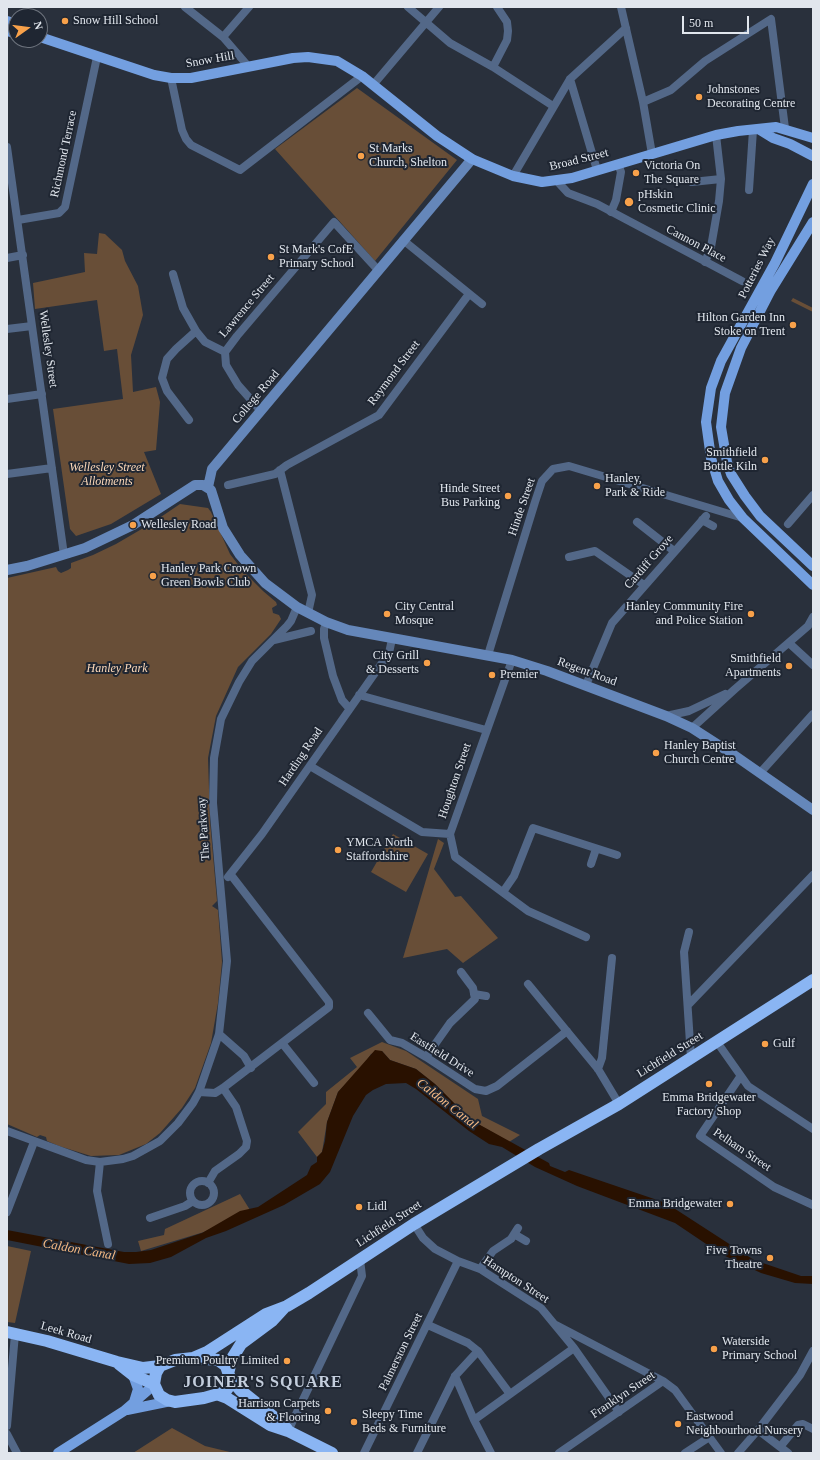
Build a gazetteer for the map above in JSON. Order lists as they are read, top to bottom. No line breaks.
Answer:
{"streets":{"highway":["Lichfield Street","Leek Road"],"main road":["Snow Hill","Broad Street","Potteries Way"],"street":["Richmond Terrace","Cannon Place","Lawrence Street","Wellesley Street","Raymond Street","College Road","Hinde Street","Cardiff Grove","Regent Road","Harding Road","Houghton Street","The Parkway","Eastfield Drive","Pelham Street","Hampton Street","Palmerston Street","Franklyn Street"]},"crossings":[["Snow Hill","Richmond Terrace"],["Snow Hill","Broad Street"],["Richmond Terrace","Wellesley Street"],["Broad Street","Cannon Place"],["Broad Street","College Road"],["Potteries Way","Hinde Street"],["Lawrence Street","College Road"],["College Road","Regent Road"],["Hinde Street","Regent Road"],["Cardiff Grove","Regent Road"],["Regent Road","Harding Road"],["Regent Road","Houghton Street"],["Regent Road","The Parkway"],["Harding Road","The Parkway"],["Lichfield Street","Hampton Street"],["Lichfield Street","Leek Road"],["Hampton Street","Palmerston Street"],["Hampton Street","Franklyn Street"]],"districts":["JOINER'S SQUARE"],"water":["Caldon Canal"],"parks":["Wellesley Street Allotments","Hanley Park"],"places":["Snow Hill School","Johnstones Decorating Centre","St Marks Church, Shelton","Victoria On The Square","pHskin Cosmetic Clinic","St Mark's CofE Primary School","Hilton Garden Inn Stoke on Trent","Smithfield Bottle Kiln","Hanley, Park & Ride","Hinde Street Bus Parking","Wellesley Road","Hanley Park Crown Green Bowls Club","City Central Mosque","Hanley Community Fire and Police Station","City Grill & Desserts","Smithfield Apartments","Premier","Hanley Baptist Church Centre","YMCA North Staffordshire","Gulf","Emma Bridgewater Factory Shop","Emma Bridgewater","Lidl","Five Towns Theatre","Waterside Primary School","Premium Poultry Limited","Harrison Carpets & Flooring","Sleepy Time Beds & Furniture","Eastwood Neighbourhood Nursery"],"scale_bar":"50 m","north":"right"}
